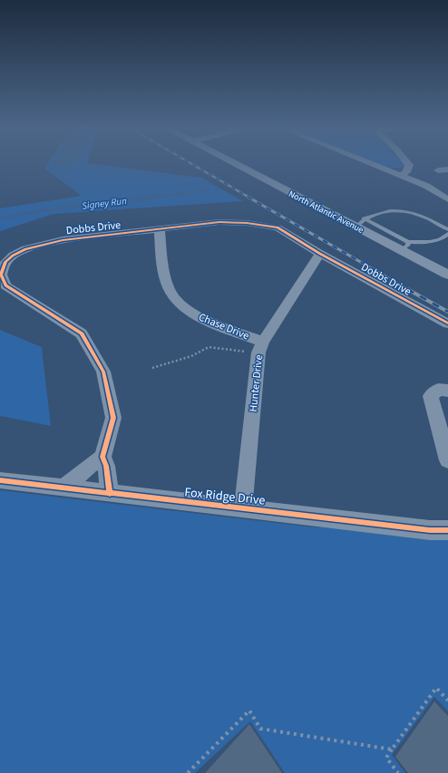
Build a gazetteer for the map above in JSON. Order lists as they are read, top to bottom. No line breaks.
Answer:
{"streets":{"street":["North Atlantic Avenue","Dobbs Drive","Chase Drive","Hunter Drive","Fox Ridge Drive"]},"crossings":[["Dobbs Drive","Chase Drive"],["Dobbs Drive","Hunter Drive"],["Chase Drive","Hunter Drive"],["Hunter Drive","Fox Ridge Drive"]],"water":["Signey Run"]}
